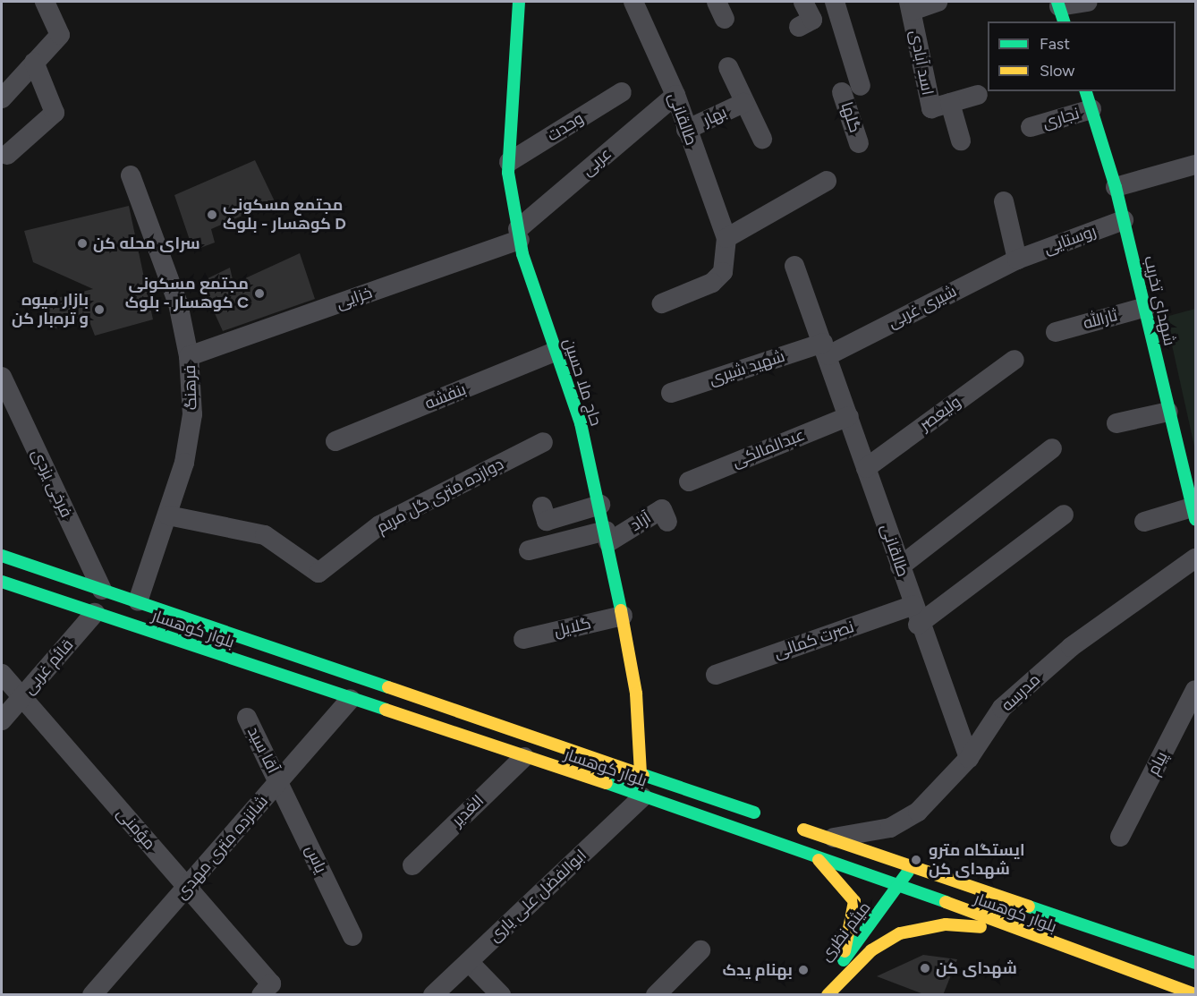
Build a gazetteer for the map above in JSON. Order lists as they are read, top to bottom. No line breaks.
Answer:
{"streets":{"main road":["شهدای تخریب","حاج ملا حسین","بلوار کوهسار","میثم نظری"],"street":["اسد آبادی","بهار","گلها","نجاری","طالقانی","وحدت","عربی","روستایی","خزایی","شیری غربی","ثارالله","شهید شیری","فرهنگ","بنفشه","ولیعصر","عبدالمالکی","فرخی یزدی","دوازده متری گل مریم","آزاد","گلایل","نصرت کمالی","قائم غربی","مدرسه","آقا سید","پیام","الغدیر","مؤمنی","شانزده متری مهدی","یاس","ابوالفضل علی یاری"]},"crossings":[["بهار","طالقانی"],["نجاری","شهدای تخریب"],["طالقانی","عربی"],["طالقانی","شیری غربی"],["طالقانی","شهید شیری"],["طالقانی","ولیعصر"],["طالقانی","عبدالمالکی"],["طالقانی","نصرت کمالی"],["طالقانی","مدرسه"],["وحدت","حاج ملا حسین"],["عربی","خزایی"],["عربی","حاج ملا حسین"],["روستایی","شهدای تخریب"],["روستایی","شیری غربی"],["خزایی","حاج ملا حسین"],["خزایی","فرهنگ"],["شهدای تخریب","ثارالله"],["شیری غربی","شهید شیری"],["حاج ملا حسین","بنفشه"],["حاج ملا حسین","آزاد"],["حاج ملا حسین","گلایل"],["حاج ملا حسین","بلوار کوهسار"],["فرهنگ","دوازده متری گل مریم"],["فرهنگ","بلوار کوهسار"],["فرخی یزدی","بلوار کوهسار"],["بلوار کوهسار","قائم غربی"],["بلوار کوهسار","مدرسه"],["بلوار کوهسار","الغدیر"],["بلوار کوهسار","شانزده متری مهدی"],["بلوار کوهسار","ابوالفضل علی یاری"],["بلوار کوهسار","میثم نظری"],["قائم غربی","مؤمنی"],["آقا سید","شانزده متری مهدی"],["آقا سید","یاس"],["مؤمنی","شانزده متری مهدی"],["شانزده متری مهدی","یاس"]],"places":["مجتمع مسکونی کوهسار - بلوک D","سرای محله کن","مجتمع مسکونی کوهسار - بلوک C","بازار میوه و تره‌بار کن","ایستگاه مترو شهدای کن","شهدای کن","بهنام یدک"],"legend":["Fast","Slow"]}
